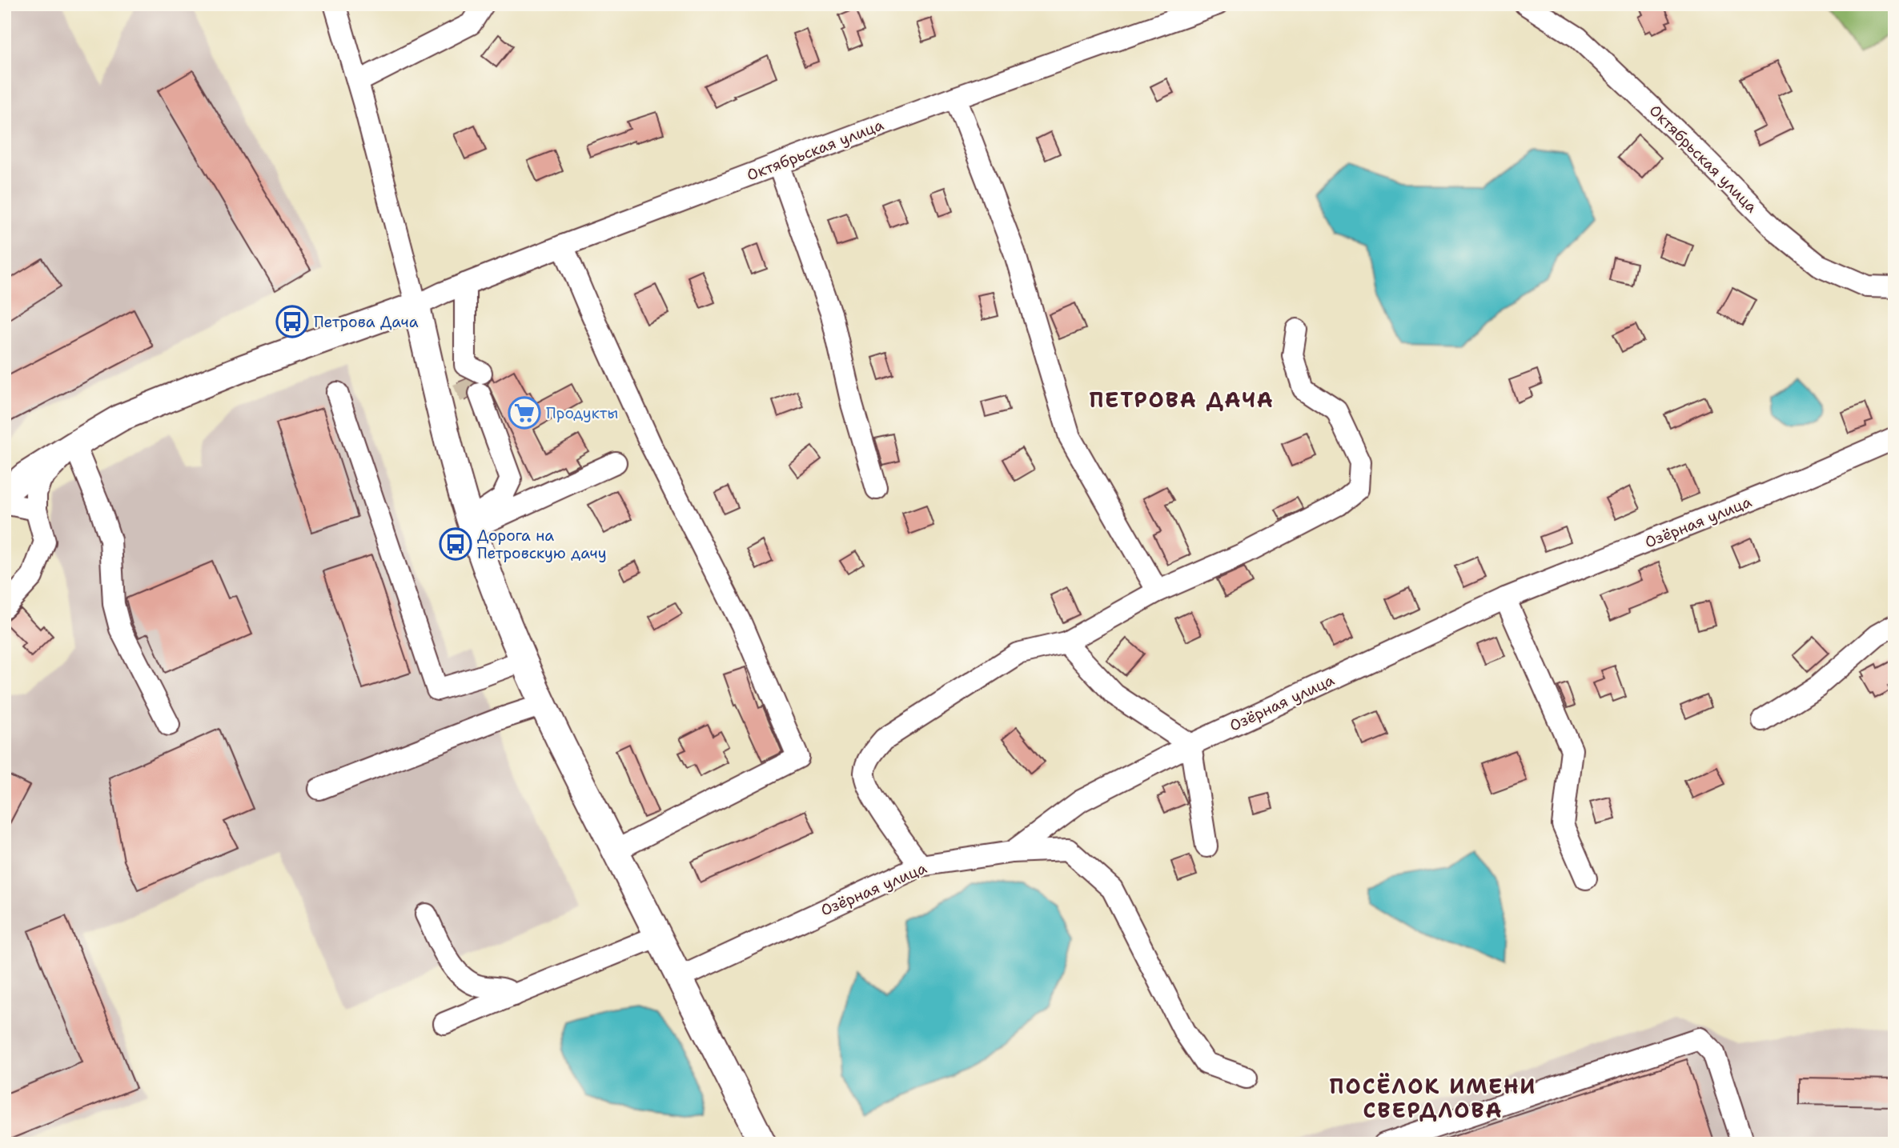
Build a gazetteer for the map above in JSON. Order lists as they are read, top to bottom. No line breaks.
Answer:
{"streets":{"street":["Октябрьская улица","Озёрная улица"]},"districts":["ПЕТРОВА ДАЧА","ПОСЁЛОК ИМЕНИ СВЕРДЛОВА"],"places":{"bus stop":["Петрова Дача","Дорога на Петровскую дачу"],"supermarket":["Продукты"]}}
